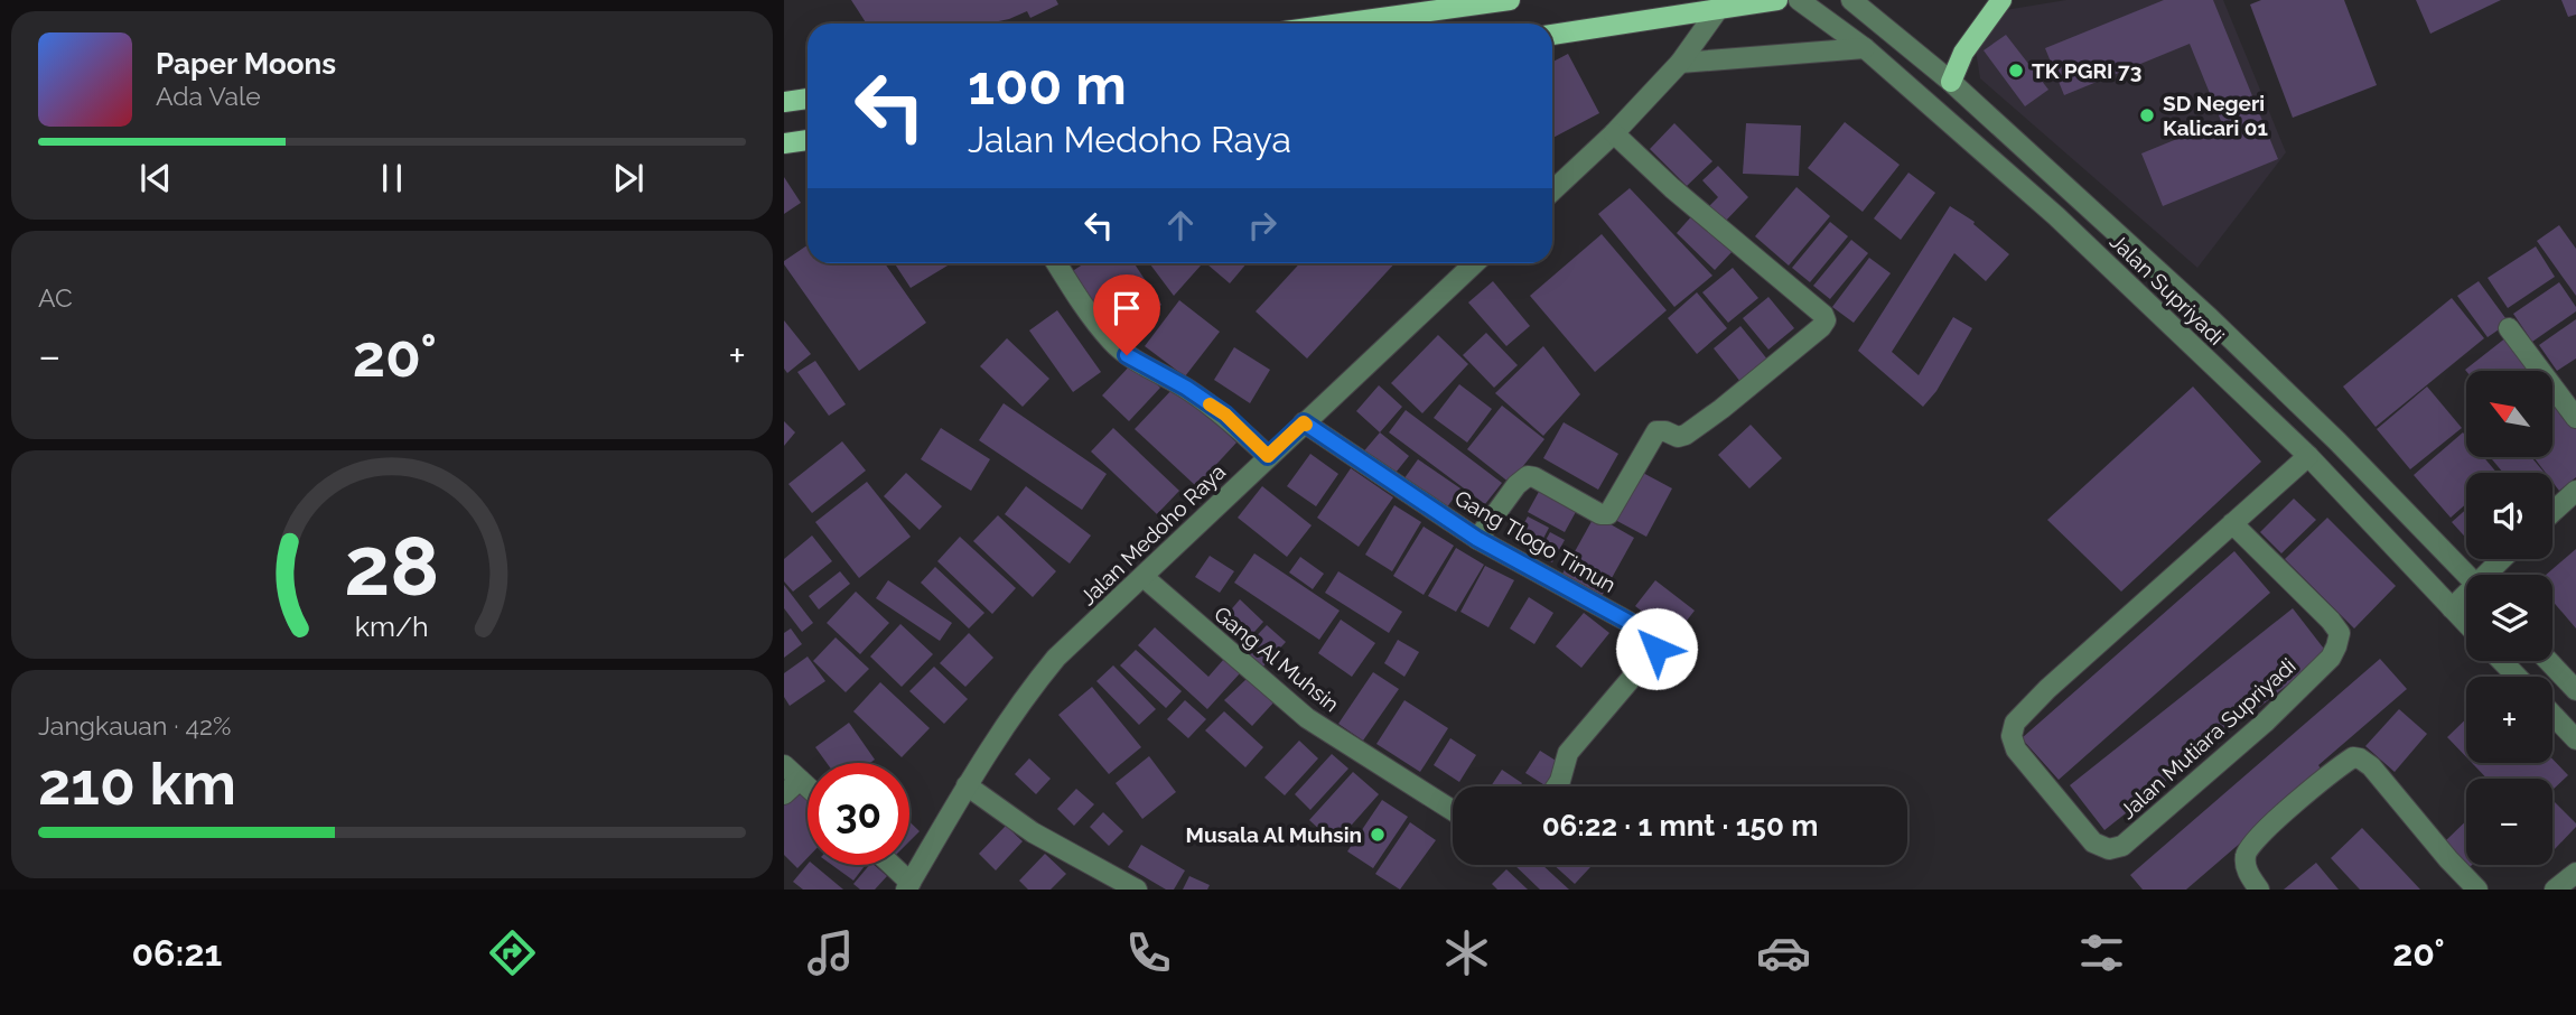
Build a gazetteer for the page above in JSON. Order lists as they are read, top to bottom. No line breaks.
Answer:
{"streets":{"street":["Jalan Supriyadi","Jalan Medoho Raya","Gang Tlogo Timun","Gang Al Muhsin","Jalan Mutiara Supriyadi"]},"crossings":[["Jalan Supriyadi","Jalan Mutiara Supriyadi"],["Jalan Medoho Raya","Gang Tlogo Timun"],["Jalan Medoho Raya","Gang Al Muhsin"]],"places":["TK PGRI 73","SD Negeri Kalicari 01","Musala Al Muhsin"],"north":"top left","page":{"turn":["100 m","Jalan Medoho Raya"],"song":["Paper Moons","Ada Vale"],"tile":["AC",["Jangkauan · 42%","210 km"]],"heat":["−","20°","+"],"map_buttons":["+","−"],"limit":"30","trip":"06:22 · 1 mnt · 150 m","tabs":["06:21","20°"],"gauge":["28","km/h"]}}
